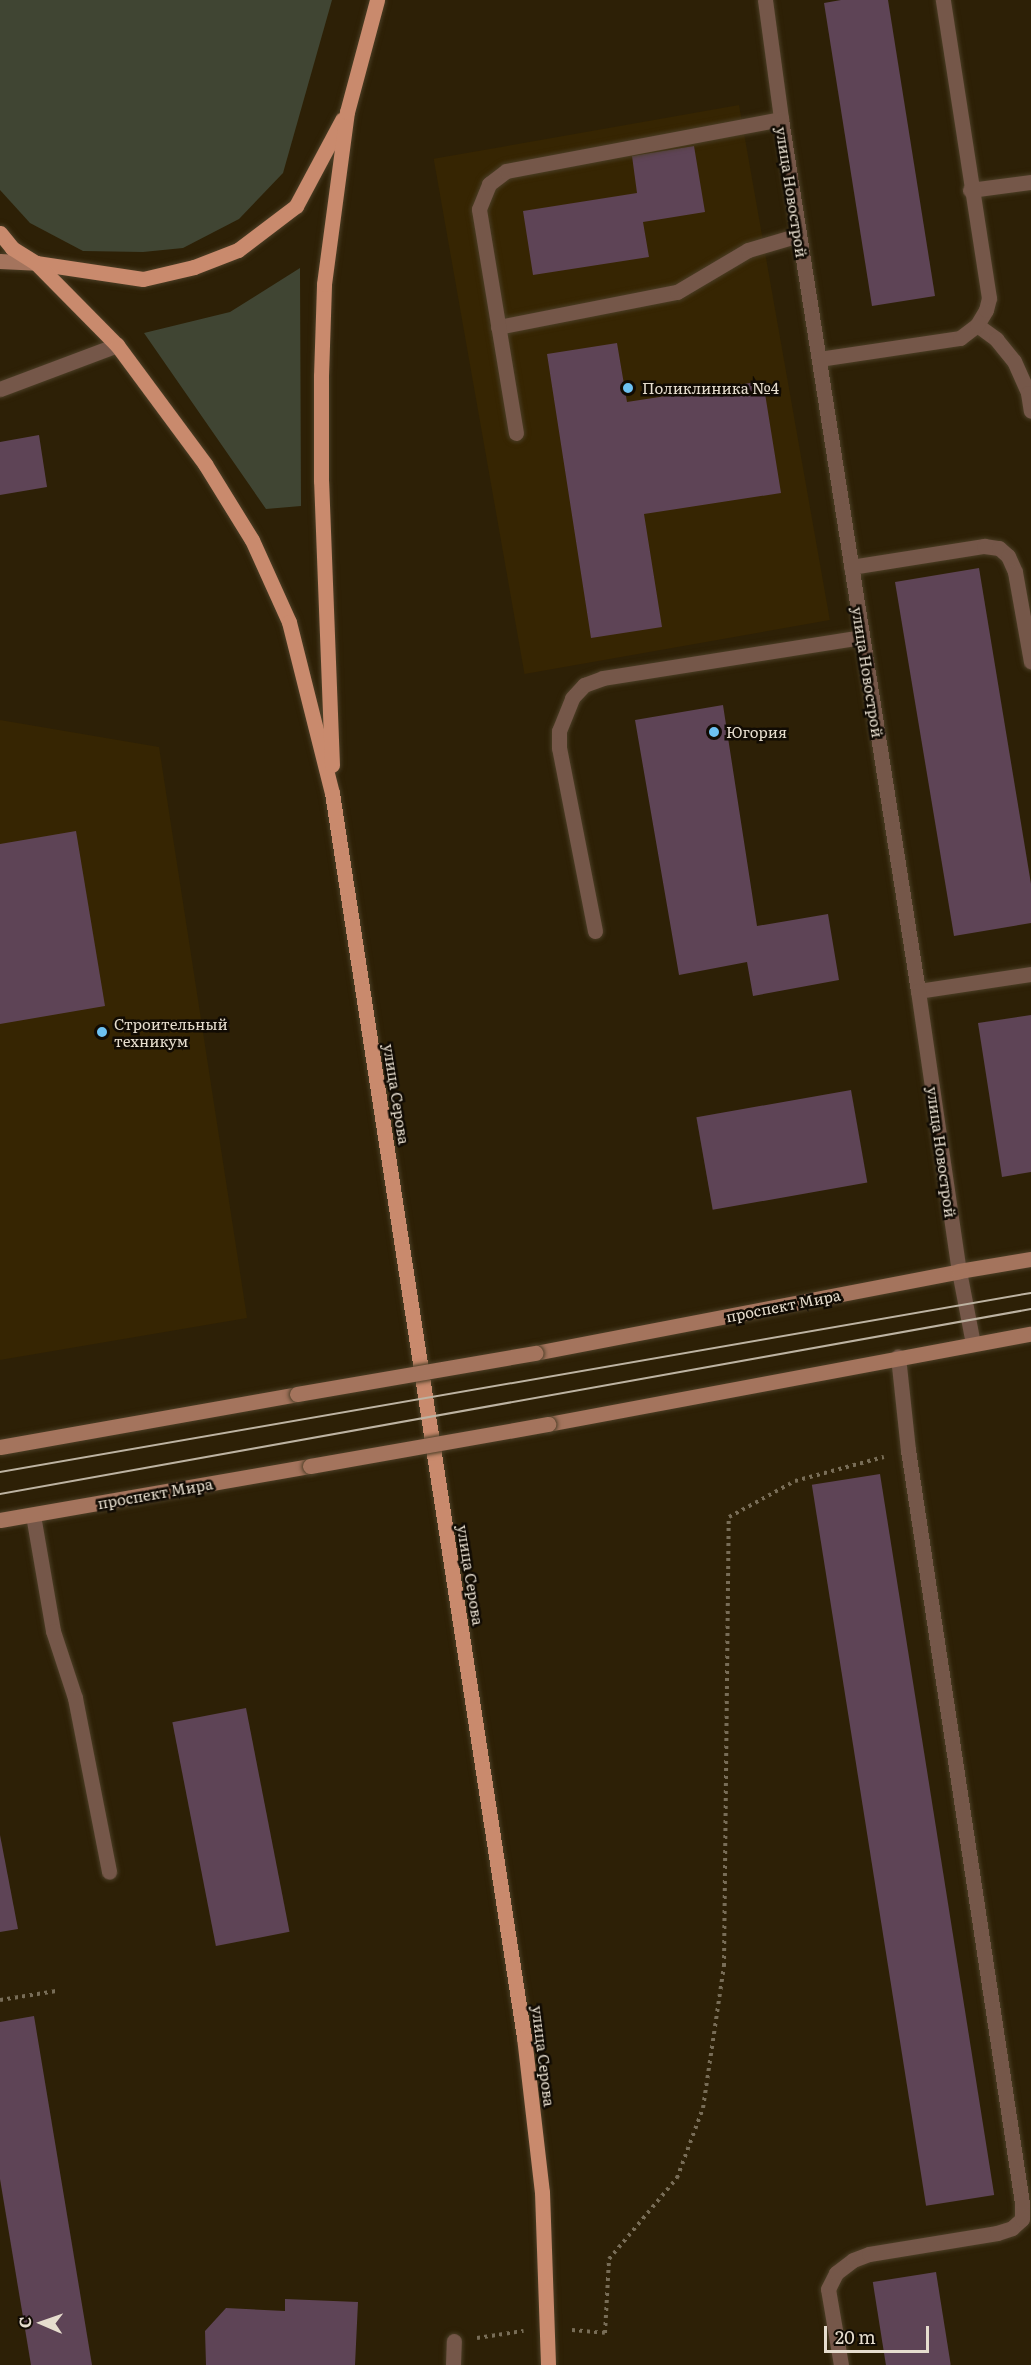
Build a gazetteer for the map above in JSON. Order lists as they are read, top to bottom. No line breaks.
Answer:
{"streets":{"main road":["улица Серова","проспект Мира"],"street":["улица Новострой"]},"crossings":[["улица Новострой","проспект Мира"]],"places":["Поликлиника №4","Югория","Строительный техникум"],"scale_bar":"20 m","north":"left"}
